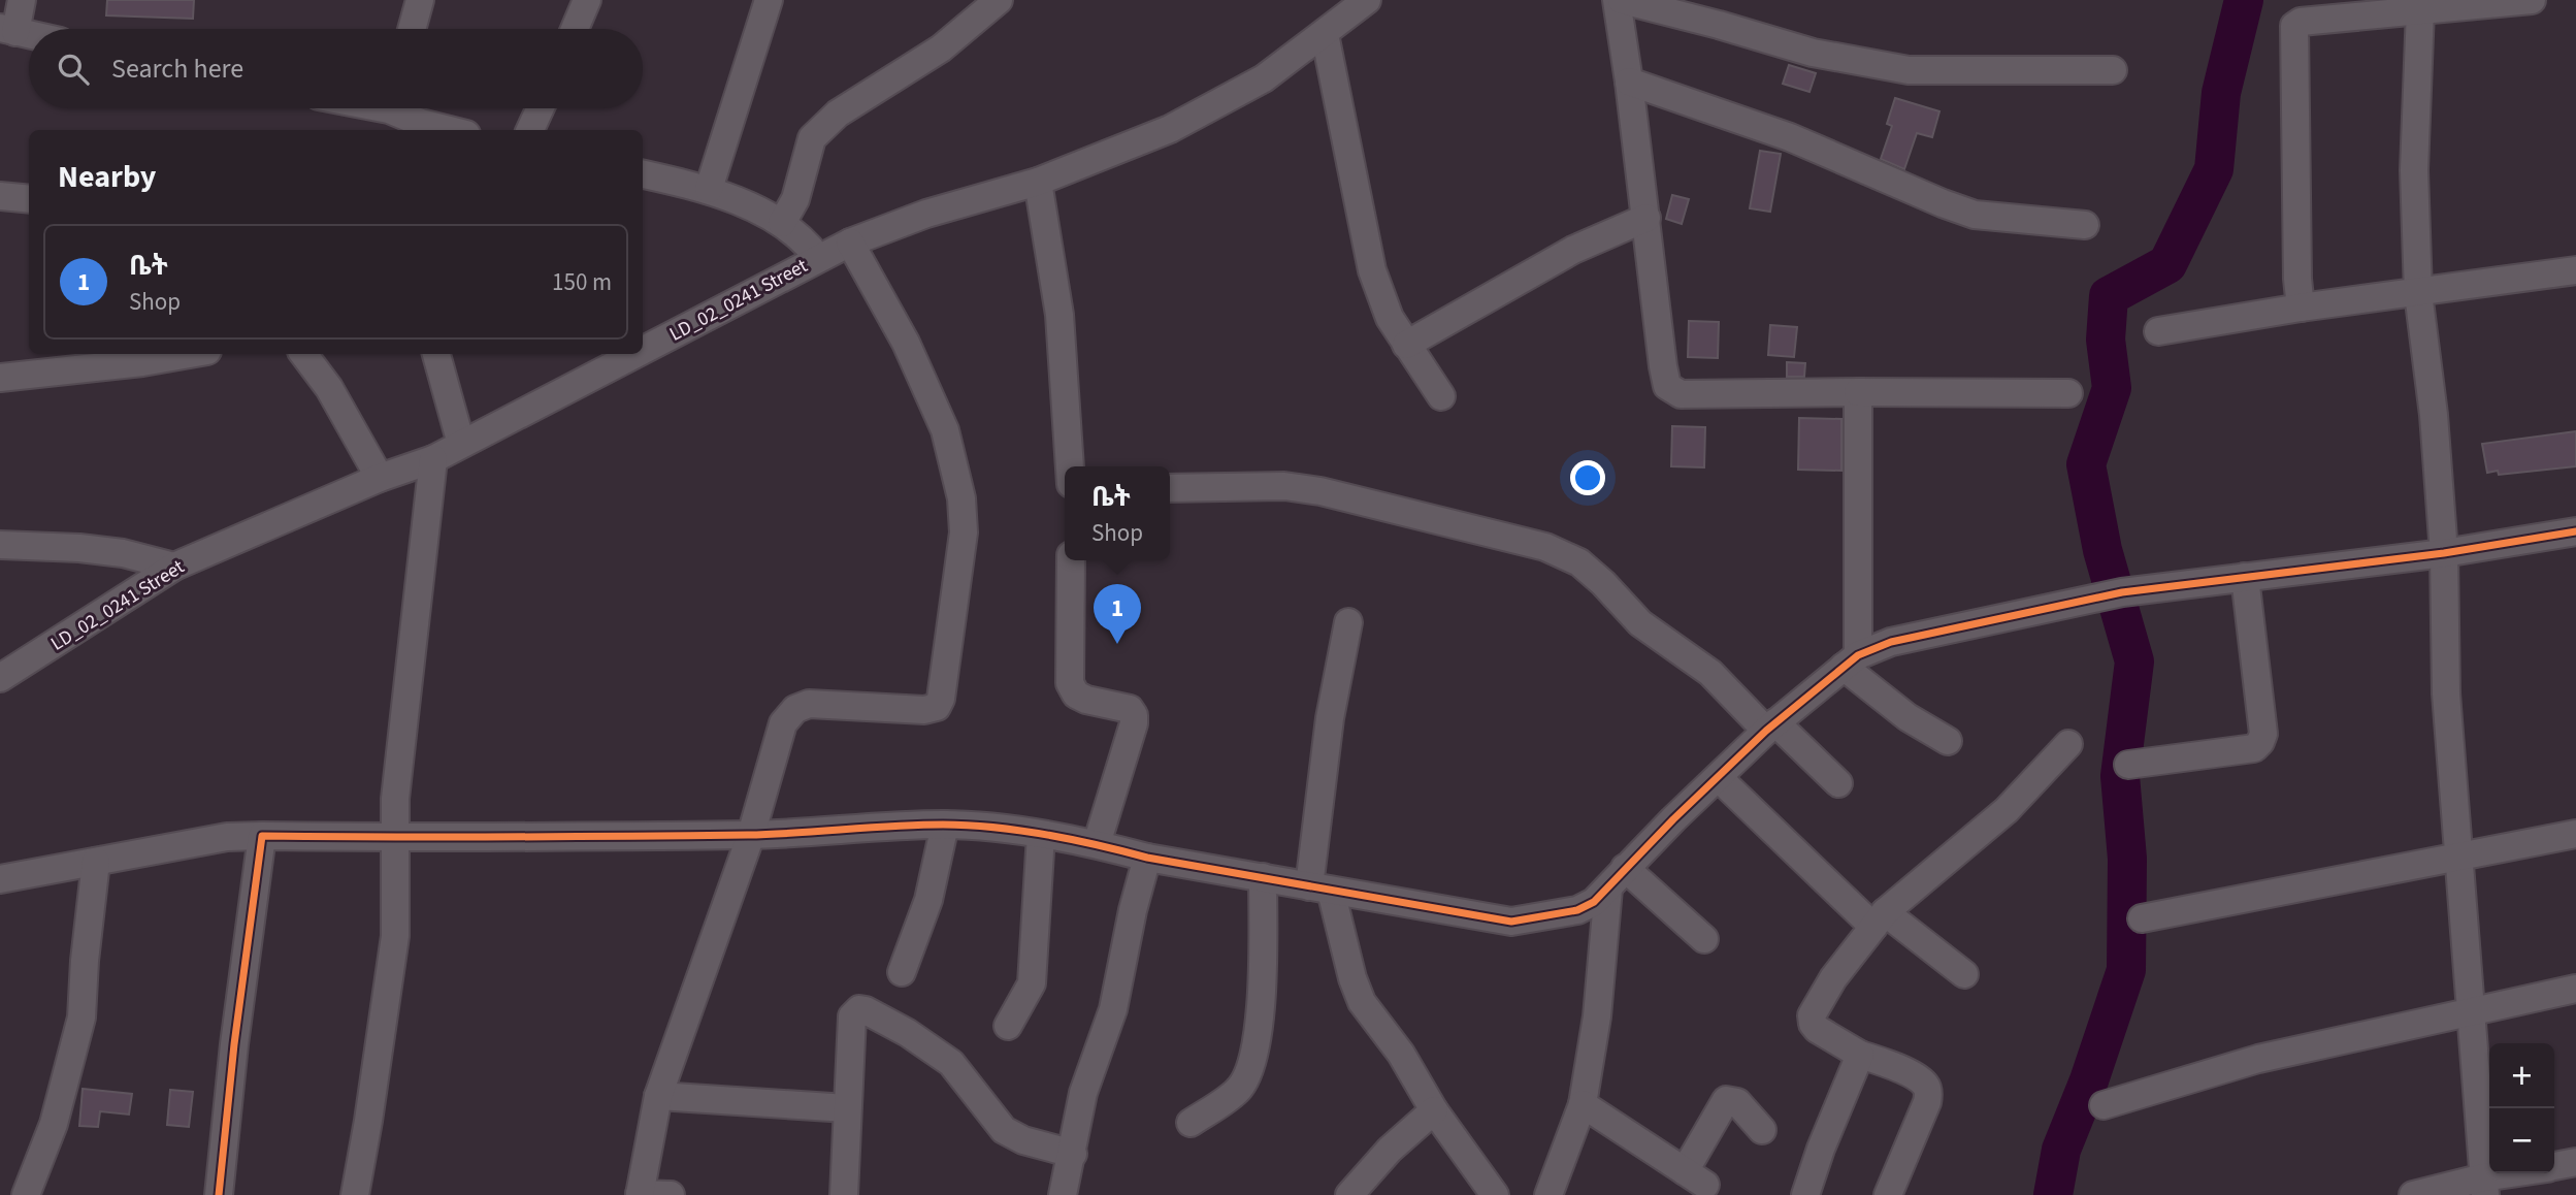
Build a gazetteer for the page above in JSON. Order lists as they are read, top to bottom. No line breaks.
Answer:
{"streets":{"street":["LD_02_0241 Street"]},"page":{"search":"Search here","heading":"Nearby","list":[{"mark":"1","name":"ቤት","note":"Shop","value":"150 m"}],"popup":["ቤት","Shop"],"pins":"1","map_buttons":["+","−"]}}
